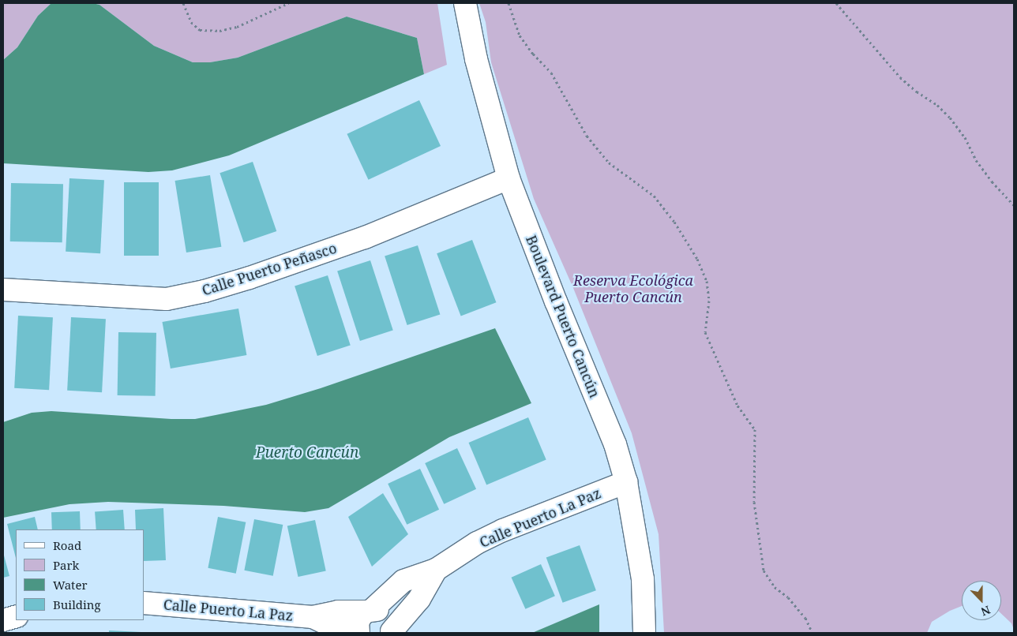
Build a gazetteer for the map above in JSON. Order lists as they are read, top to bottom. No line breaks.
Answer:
{"streets":{"street":["Calle Puerto Peñasco","Boulevard Puerto Cancún","Calle Puerto La Paz"]},"crossings":[["Calle Puerto Peñasco","Boulevard Puerto Cancún"],["Boulevard Puerto Cancún","Calle Puerto La Paz"]],"water":["Puerto Cancún"],"parks":["Reserva Ecológica Puerto Cancún"],"legend":["Road","Park","Water","Building"],"north":"bottom"}
